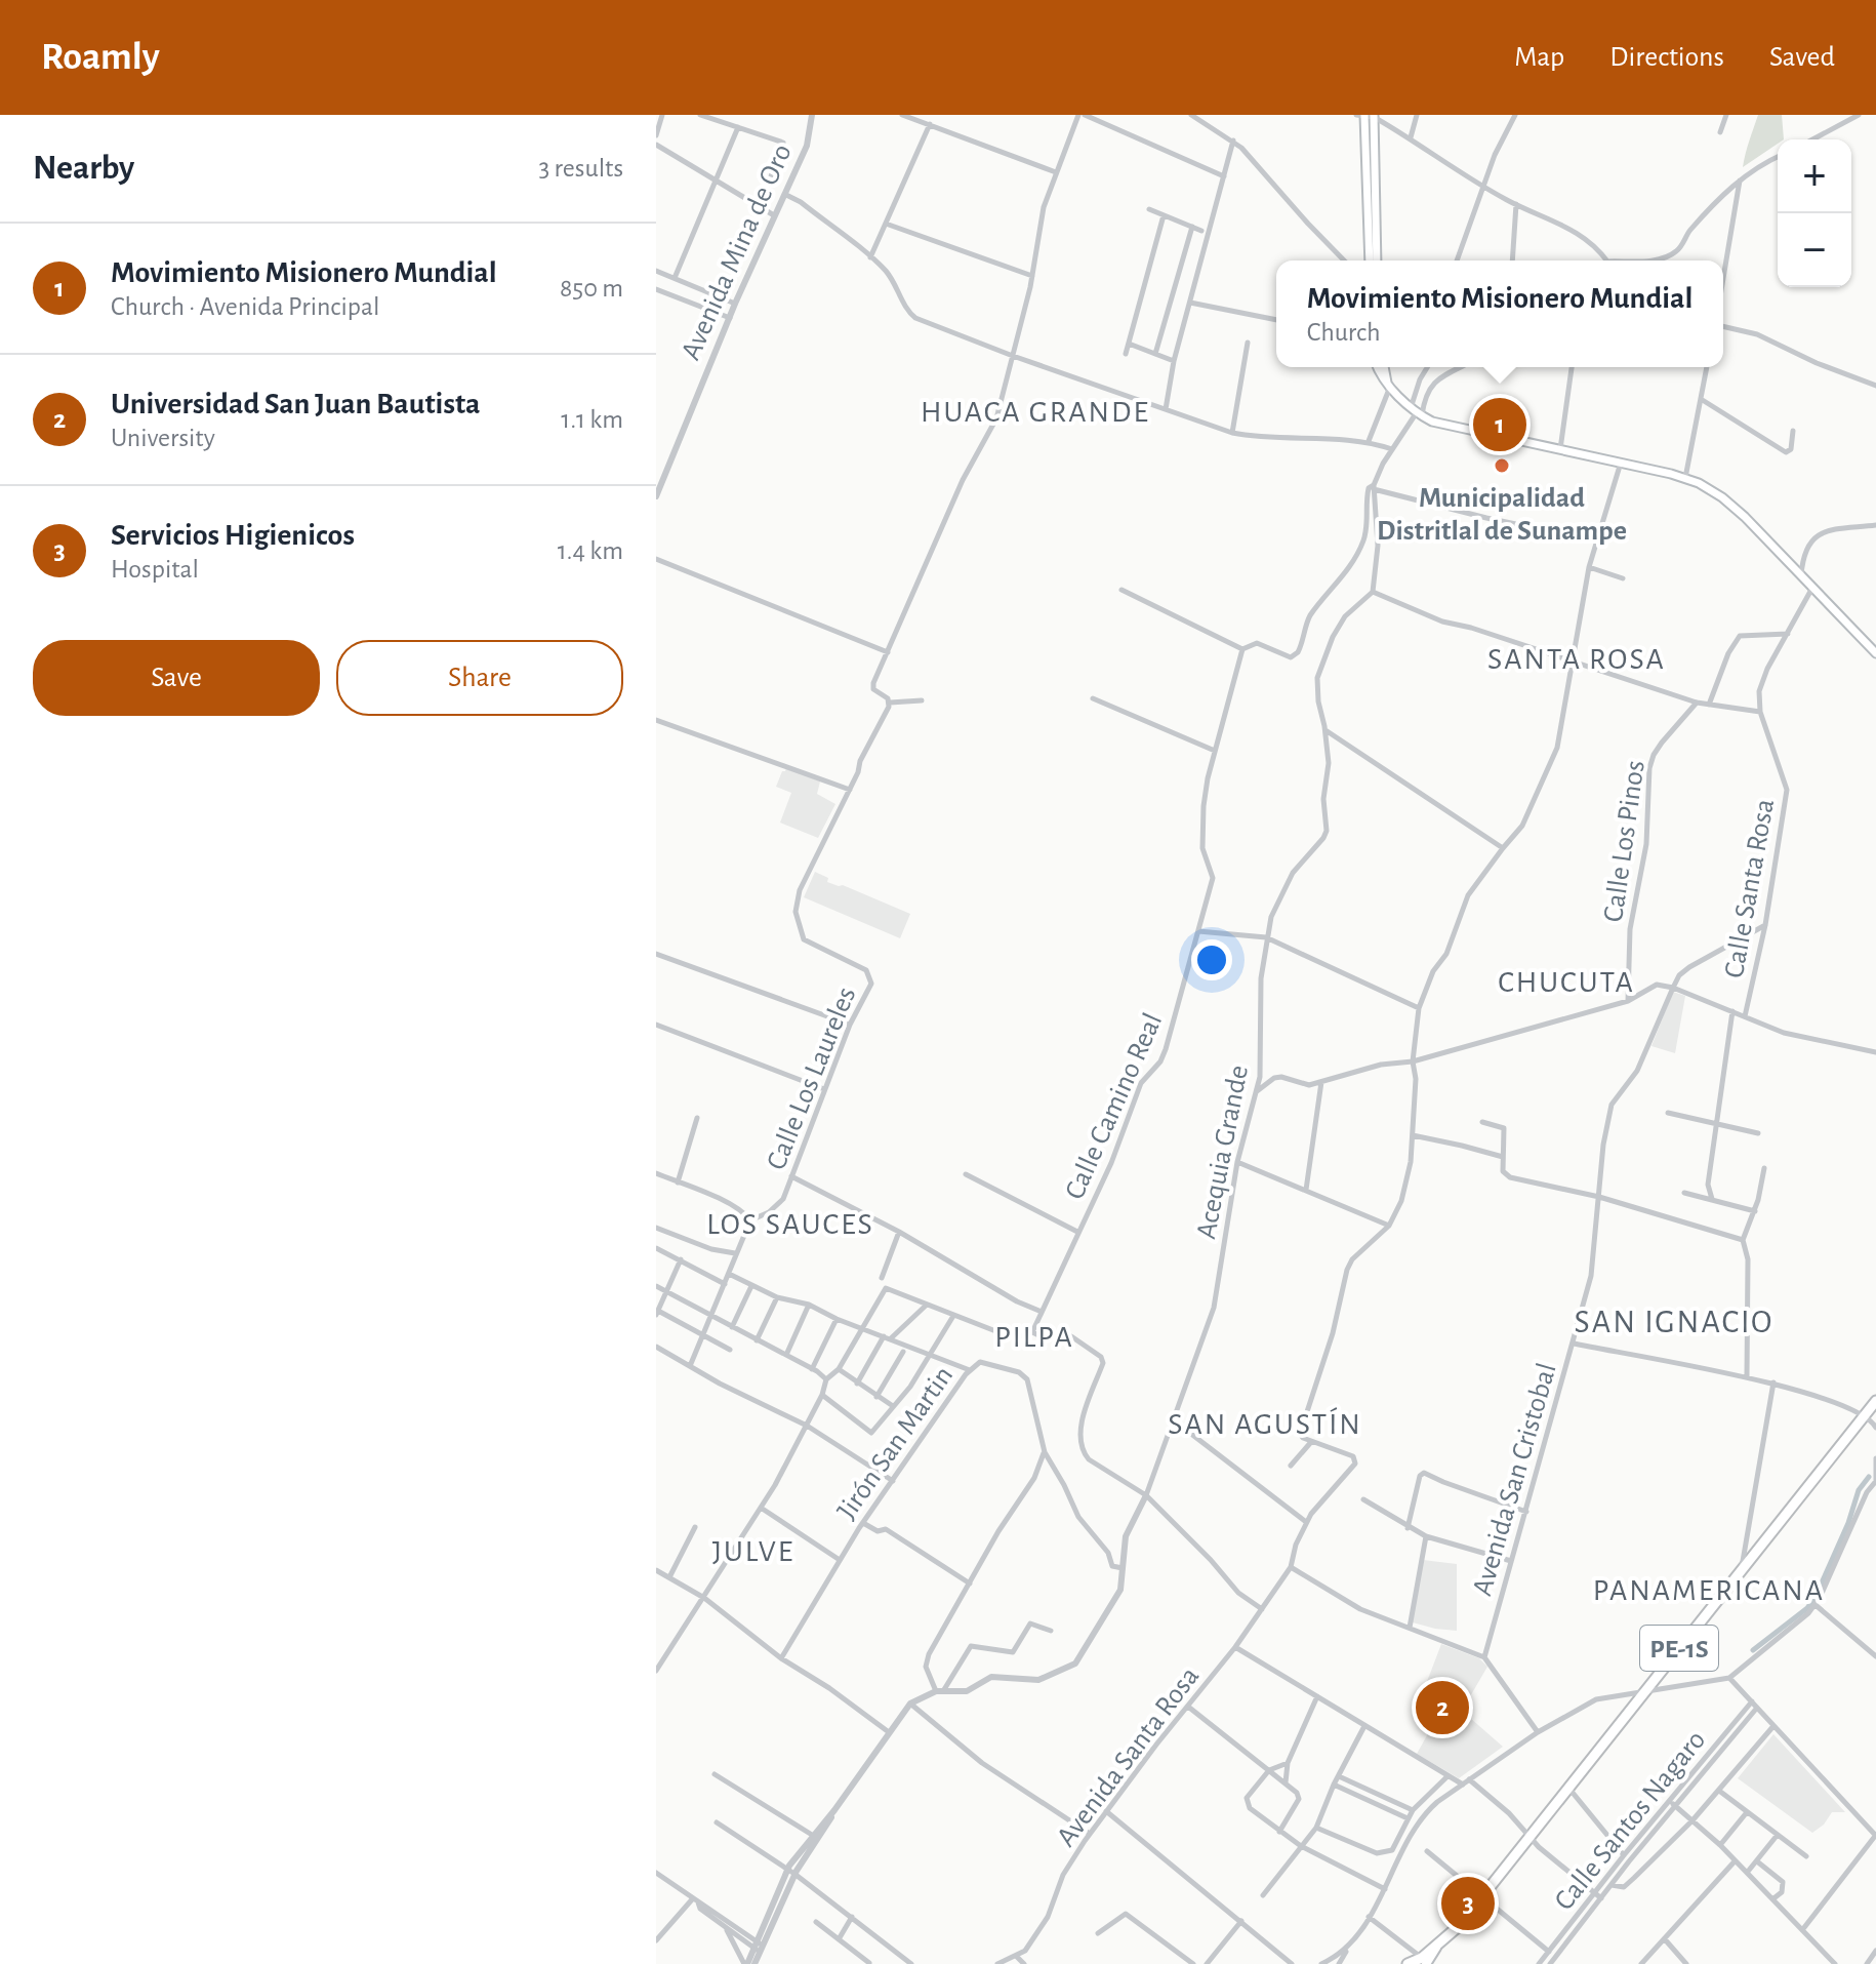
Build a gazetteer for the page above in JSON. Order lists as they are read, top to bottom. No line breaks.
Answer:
{"streets":{"highway":["PE-1S"],"street":["Avenida Mina de Oro","Calle Los Pinos","Calle Santa Rosa","Calle Los Laureles","Calle Camino Real","Acequia Grande","Jirón San Martin","Avenida San Cristobal","Avenida Santa Rosa","Calle Santos Nagaro"]},"districts":["HUACA GRANDE","SANTA ROSA","CHUCUTA","LOS SAUCES","SAN IGNACIO","PILPA","SAN AGUSTÍN","JULVE","PANAMERICANA"],"places":["Municipalidad Distritlal de Sunampe"],"page":{"header":"Roamly","nav":["Map","Directions","Saved"],"heading":["Nearby","3 results"],"map_buttons":["+","−"],"list":[{"mark":"1","name":"Movimiento Misionero Mundial","note":"Church · Avenida Principal","value":"850 m"},{"mark":"2","name":"Universidad San Juan Bautista","note":"University","value":"1.1 km"},{"mark":"3","name":"Servicios Higienicos","note":"Hospital","value":"1.4 km"}],"popup":["Movimiento Misionero Mundial","Church"],"pins":["1","2","3"],"buttons":["Save","Share"]}}
